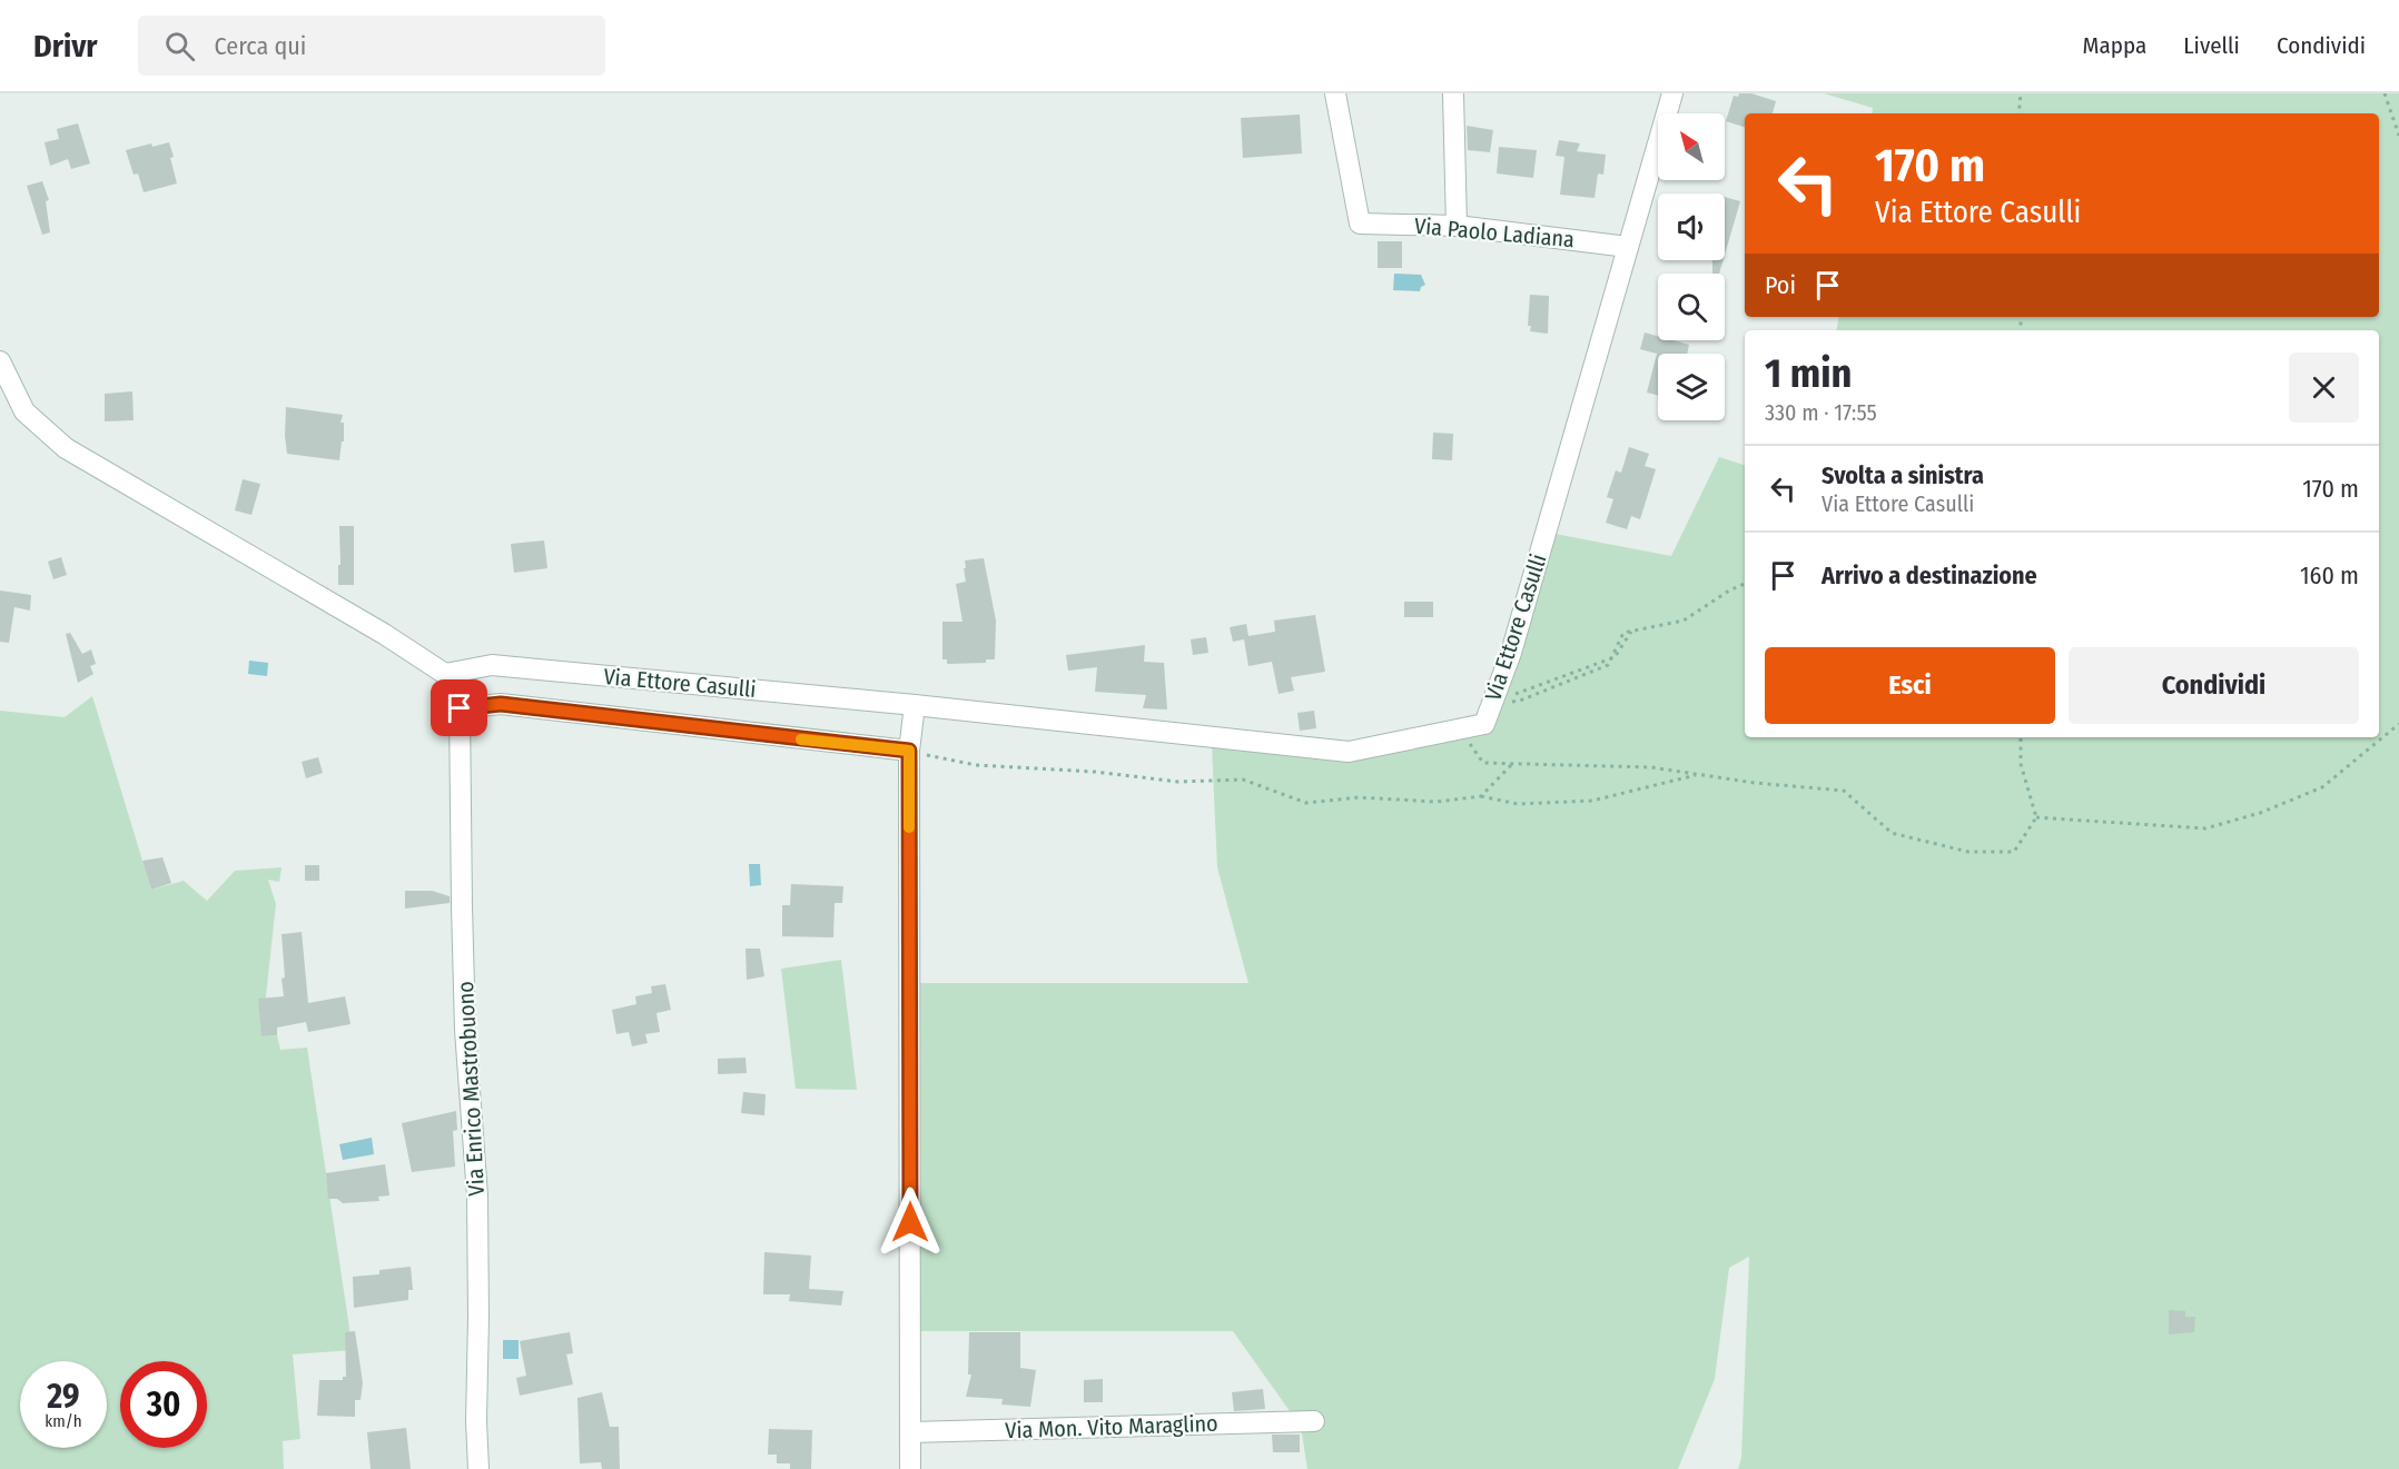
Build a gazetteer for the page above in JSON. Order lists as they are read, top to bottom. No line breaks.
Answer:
{"streets":{"street":["Via Paolo Ladiana","Via Ettore Casulli","Via Enrico Mastrobuono","Via Mon. Vito Maraglino"]},"crossings":[["Via Paolo Ladiana","Via Ettore Casulli"],["Via Ettore Casulli","Via Enrico Mastrobuono"]],"north":"top left","page":{"header":"Drivr","search":"Cerca qui","nav":["Mappa","Livelli","Condividi"],"turn":["170 m","Via Ettore Casulli"],"then":"Poi","heading":["1 min","330 m · 17:55"],"list":[{"name":"Svolta a sinistra","note":"Via Ettore Casulli","value":"170 m"},{"name":"Arrivo a destinazione","value":"160 m"}],"buttons":["Esci","Condividi"],"speed":"29 km/h","limit":"30"}}
